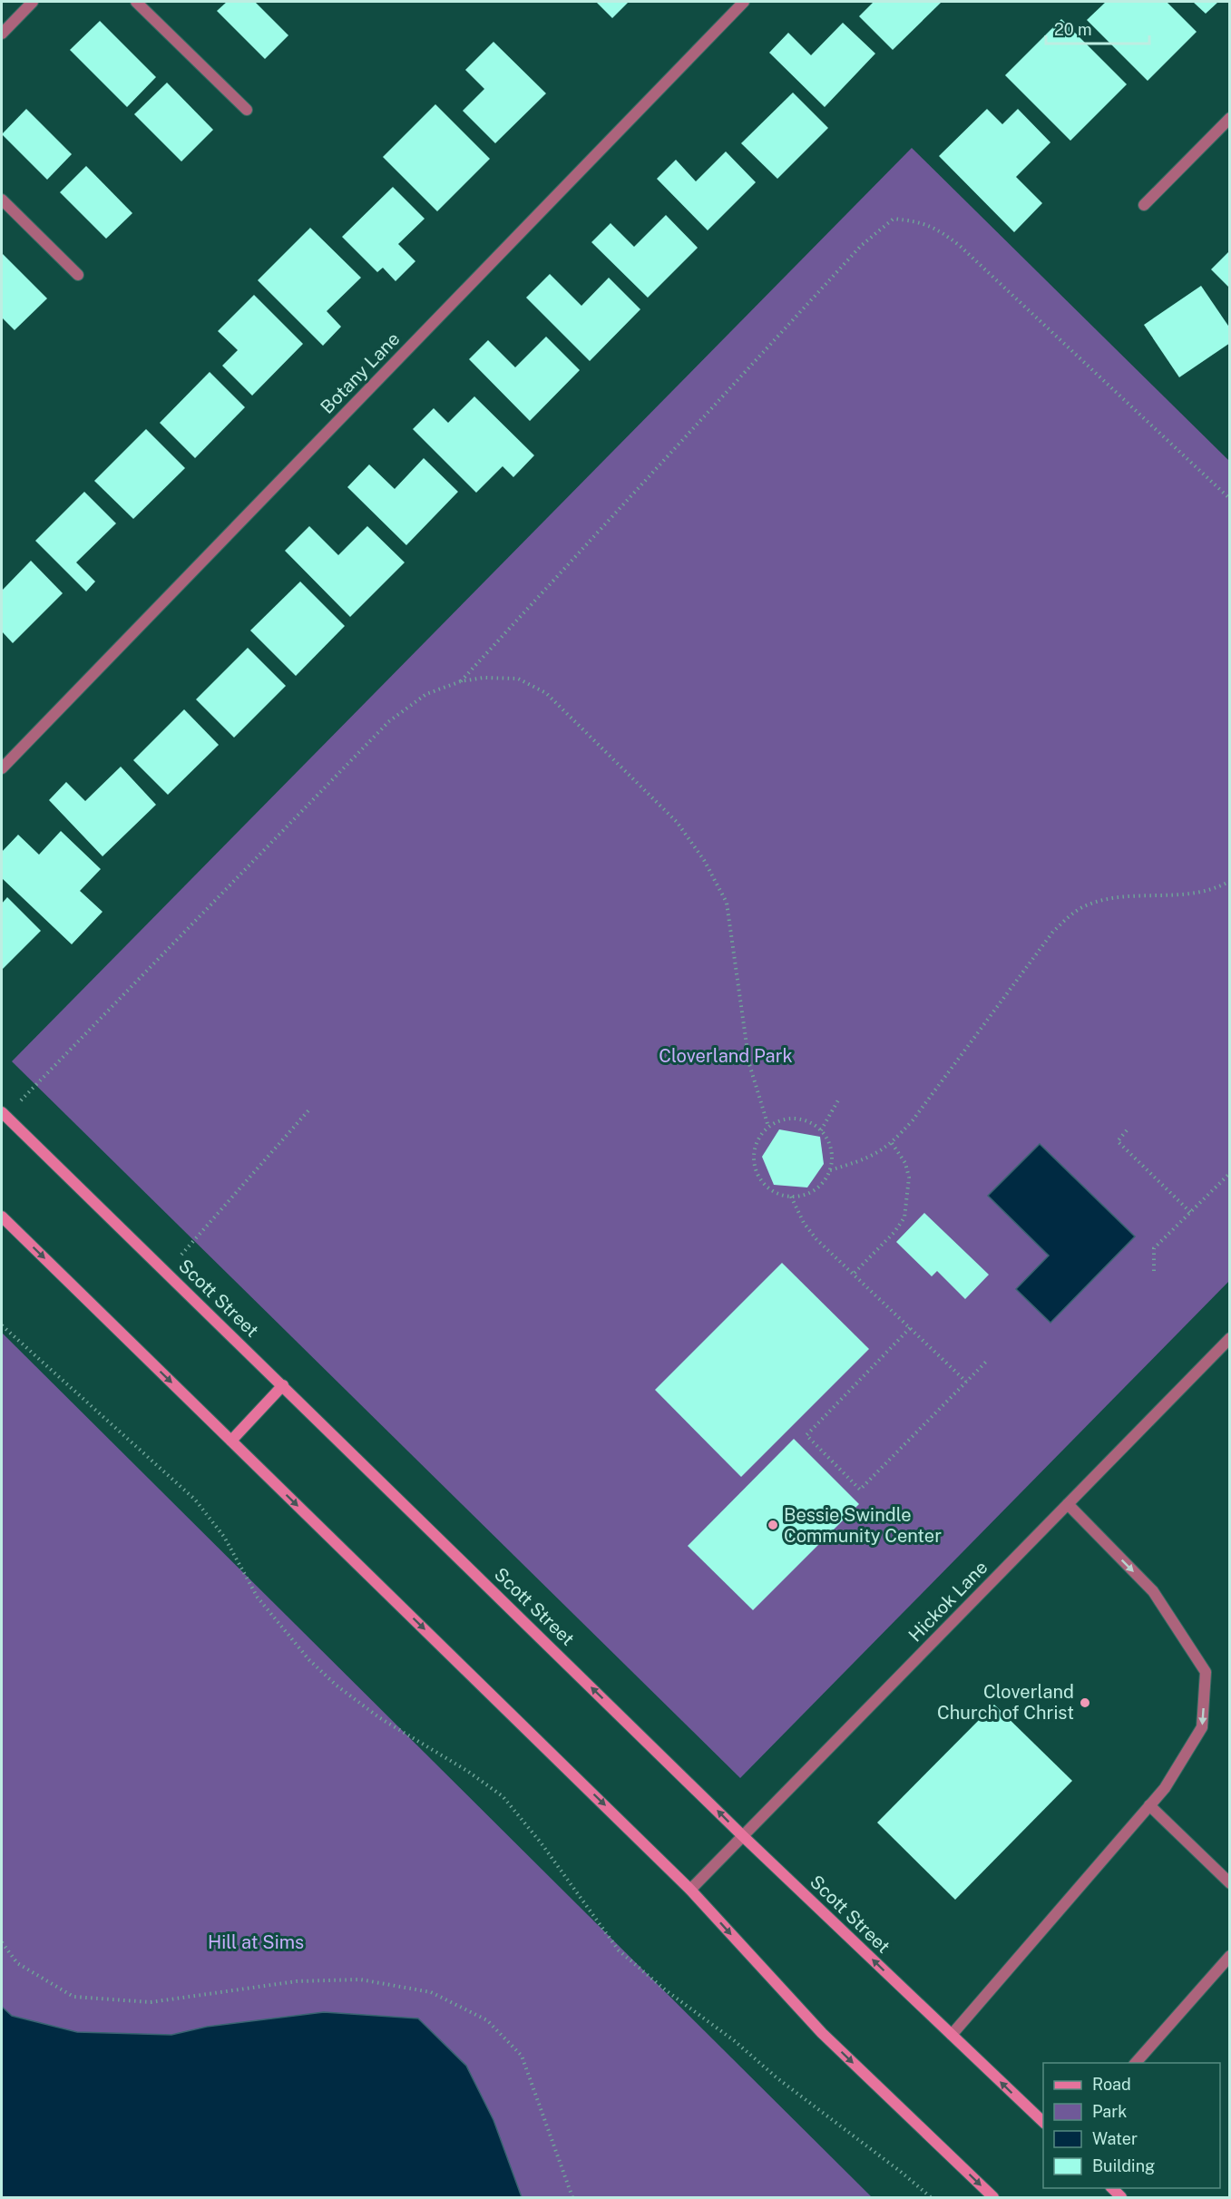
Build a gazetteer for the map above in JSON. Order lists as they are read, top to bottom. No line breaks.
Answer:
{"streets":{"main road":["Scott Street"],"street":["Botany Lane","Hickok Lane"]},"crossings":[["Scott Street","Hickok Lane"]],"parks":["Cloverland Park","Hill at Sims"],"places":["Bessie Swindle Community Center","Cloverland Church of Christ"],"legend":["Road","Park","Water","Building"],"scale_bar":"20 m"}
